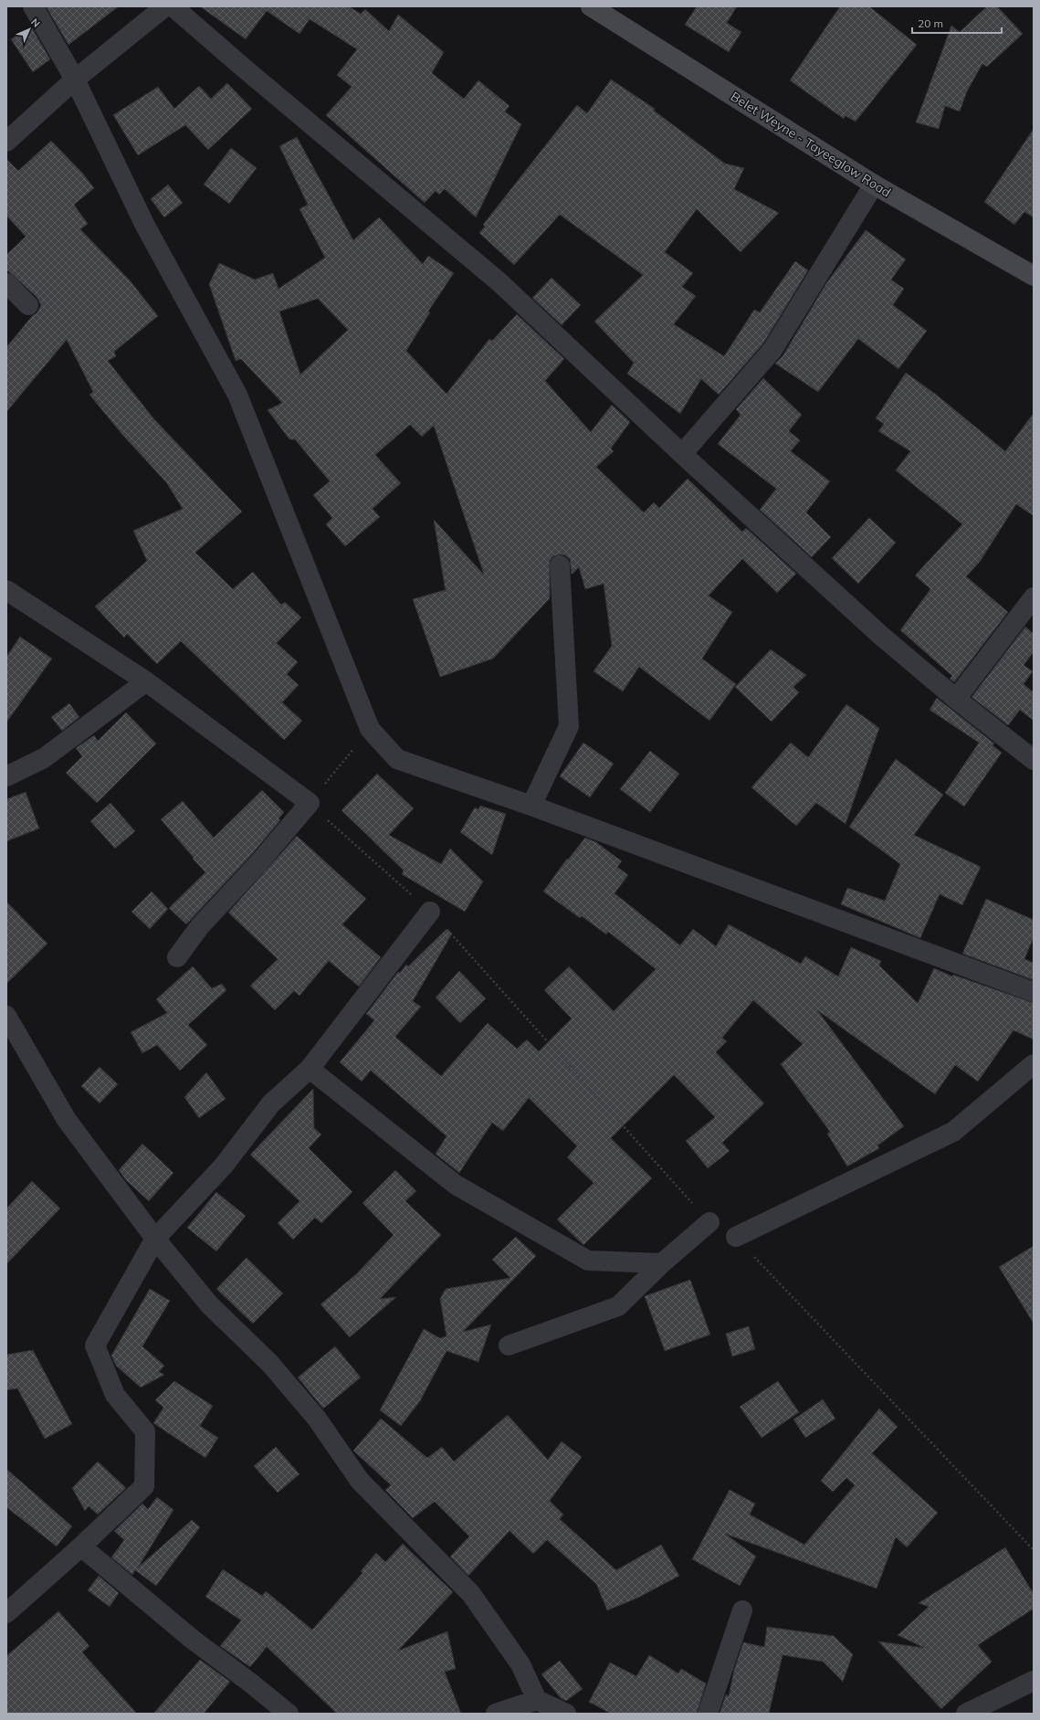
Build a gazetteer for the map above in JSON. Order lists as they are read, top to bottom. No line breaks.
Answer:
{"streets":{"main road":["Belet Weyne - Tayeeglow Road"]},"scale_bar":"20 m","north":"top right"}
